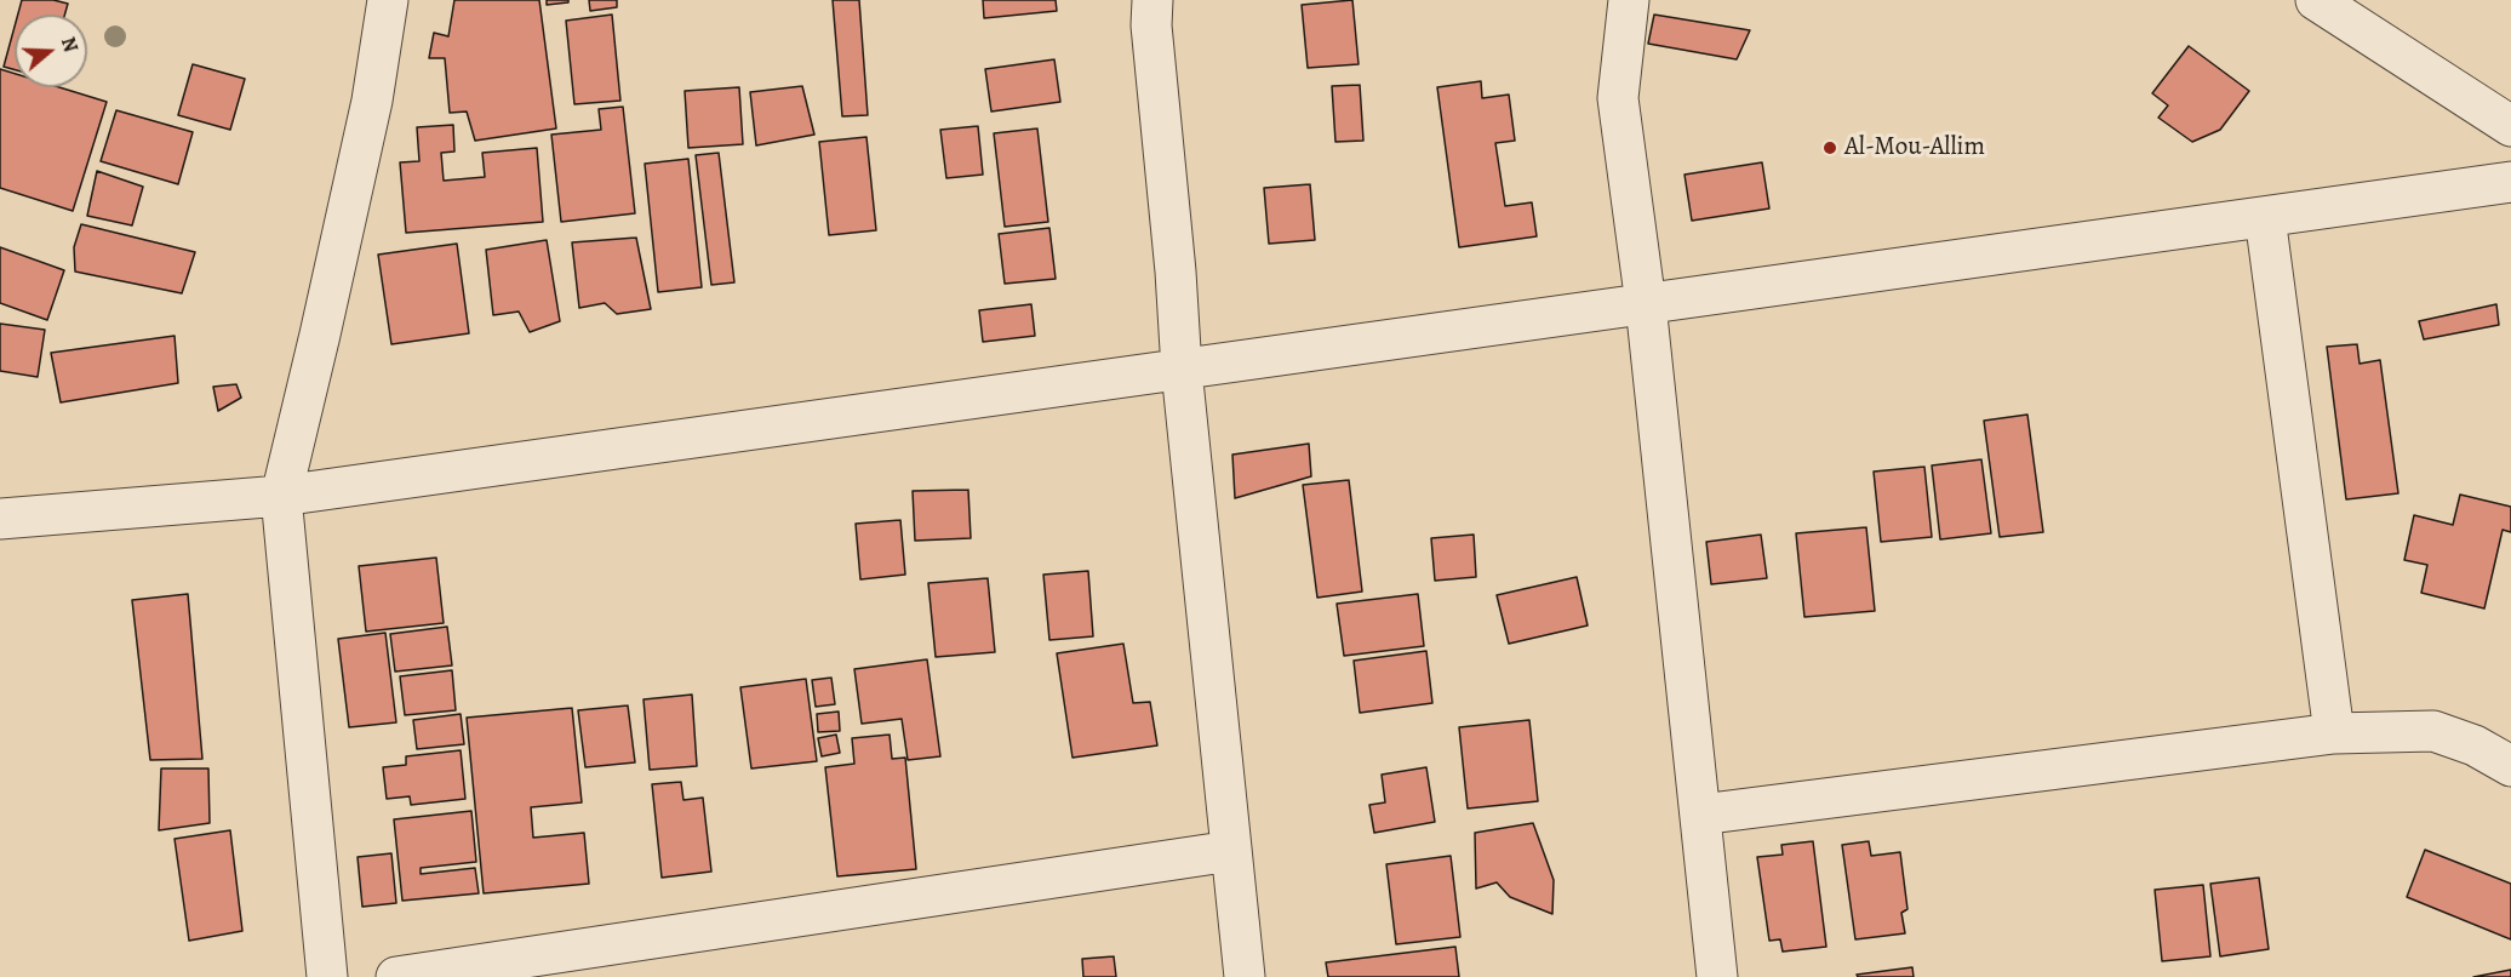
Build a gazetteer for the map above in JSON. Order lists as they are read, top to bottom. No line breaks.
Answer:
{"places":["Al-Mou-Allim"],"north":"right"}
